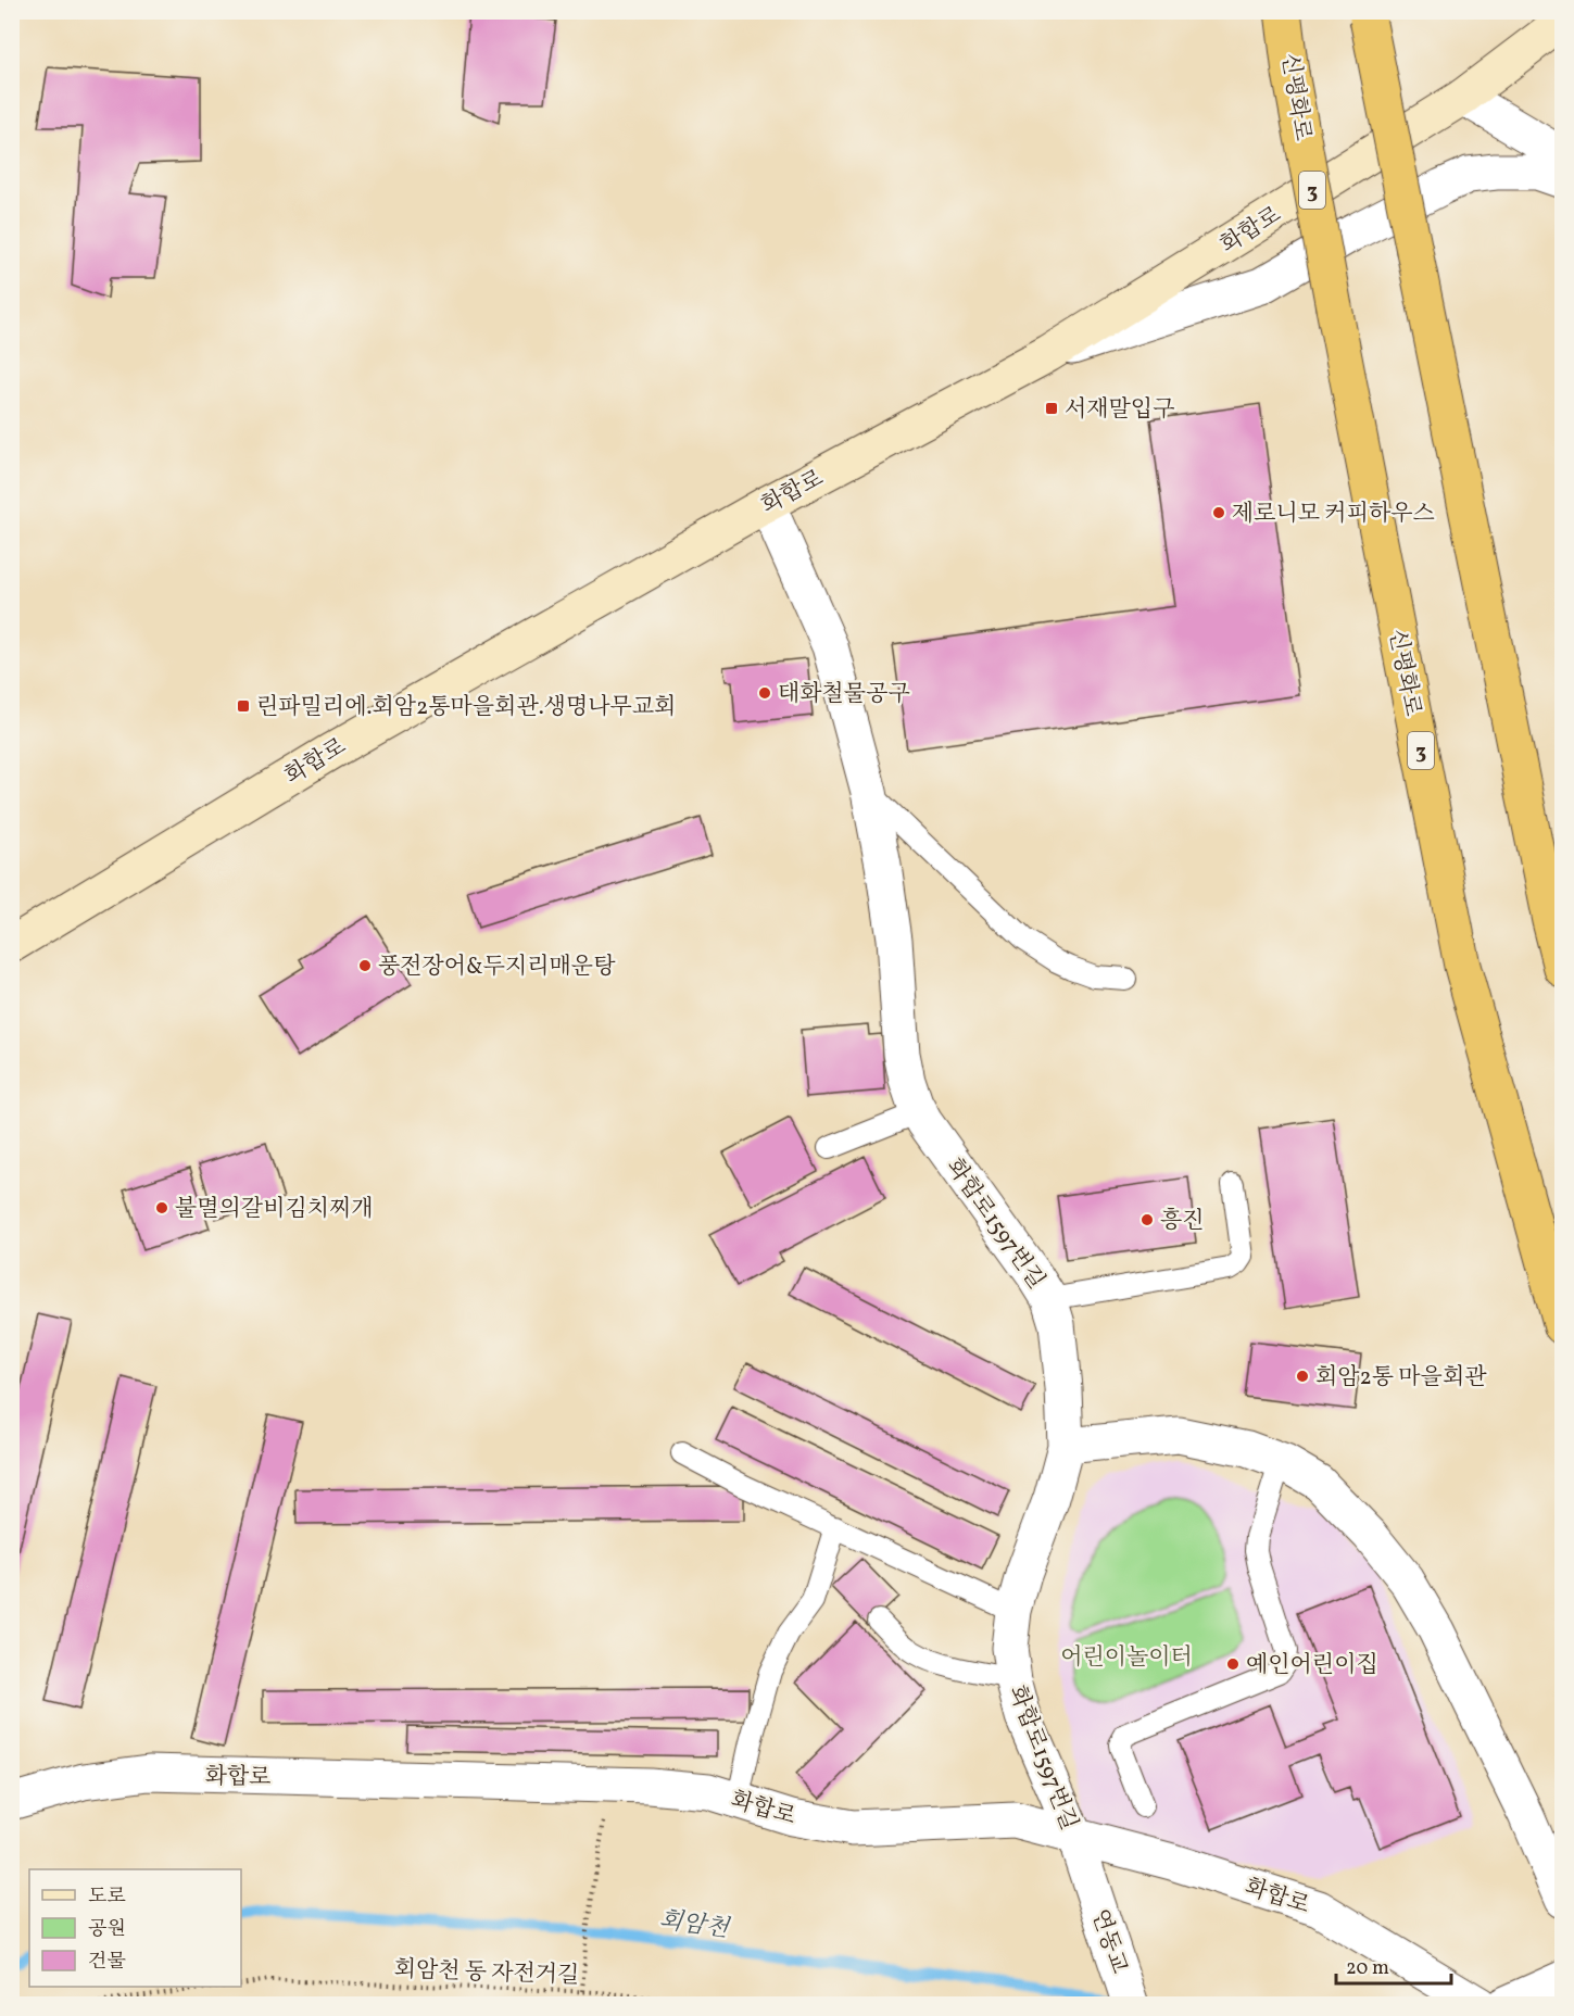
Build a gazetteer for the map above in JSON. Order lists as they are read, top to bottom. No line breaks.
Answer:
{"streets":{"highway":["신평화로","3"],"main road":["화합로"],"street":["화합로1597번길","연동교"],"path":["회암천 동 자전거길"]},"crossings":[["화합로","화합로1597번길"],["화합로1597번길","연동교"]],"water":["회암천"],"parks":["어린이놀이터"],"places":{"transit":["서재말입구","린파밀리에.회암2통마을회관.생명나무교회"],"other":["제로니모 커피하우스","태화철물공구","풍전장어&두지리매운탕","불멸의갈비김치찌개","흥진","회암2통 마을회관","예인어린이집"]},"legend":["도로","공원","건물"],"scale_bar":"20 m"}
